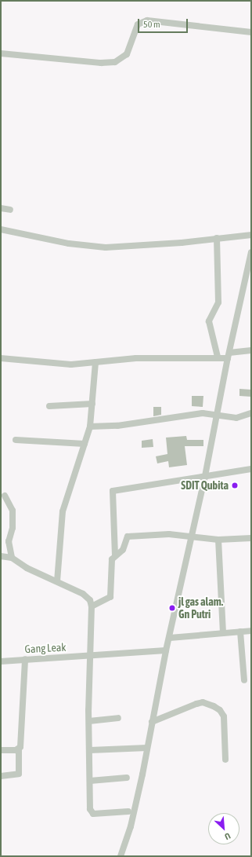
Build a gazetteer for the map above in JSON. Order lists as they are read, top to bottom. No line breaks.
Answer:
{"streets":{"street":["Gang Leak"]},"places":["SDIT Qubita","jl gas alam. Gn Putri"],"scale_bar":"50 m","north":"bottom right"}
